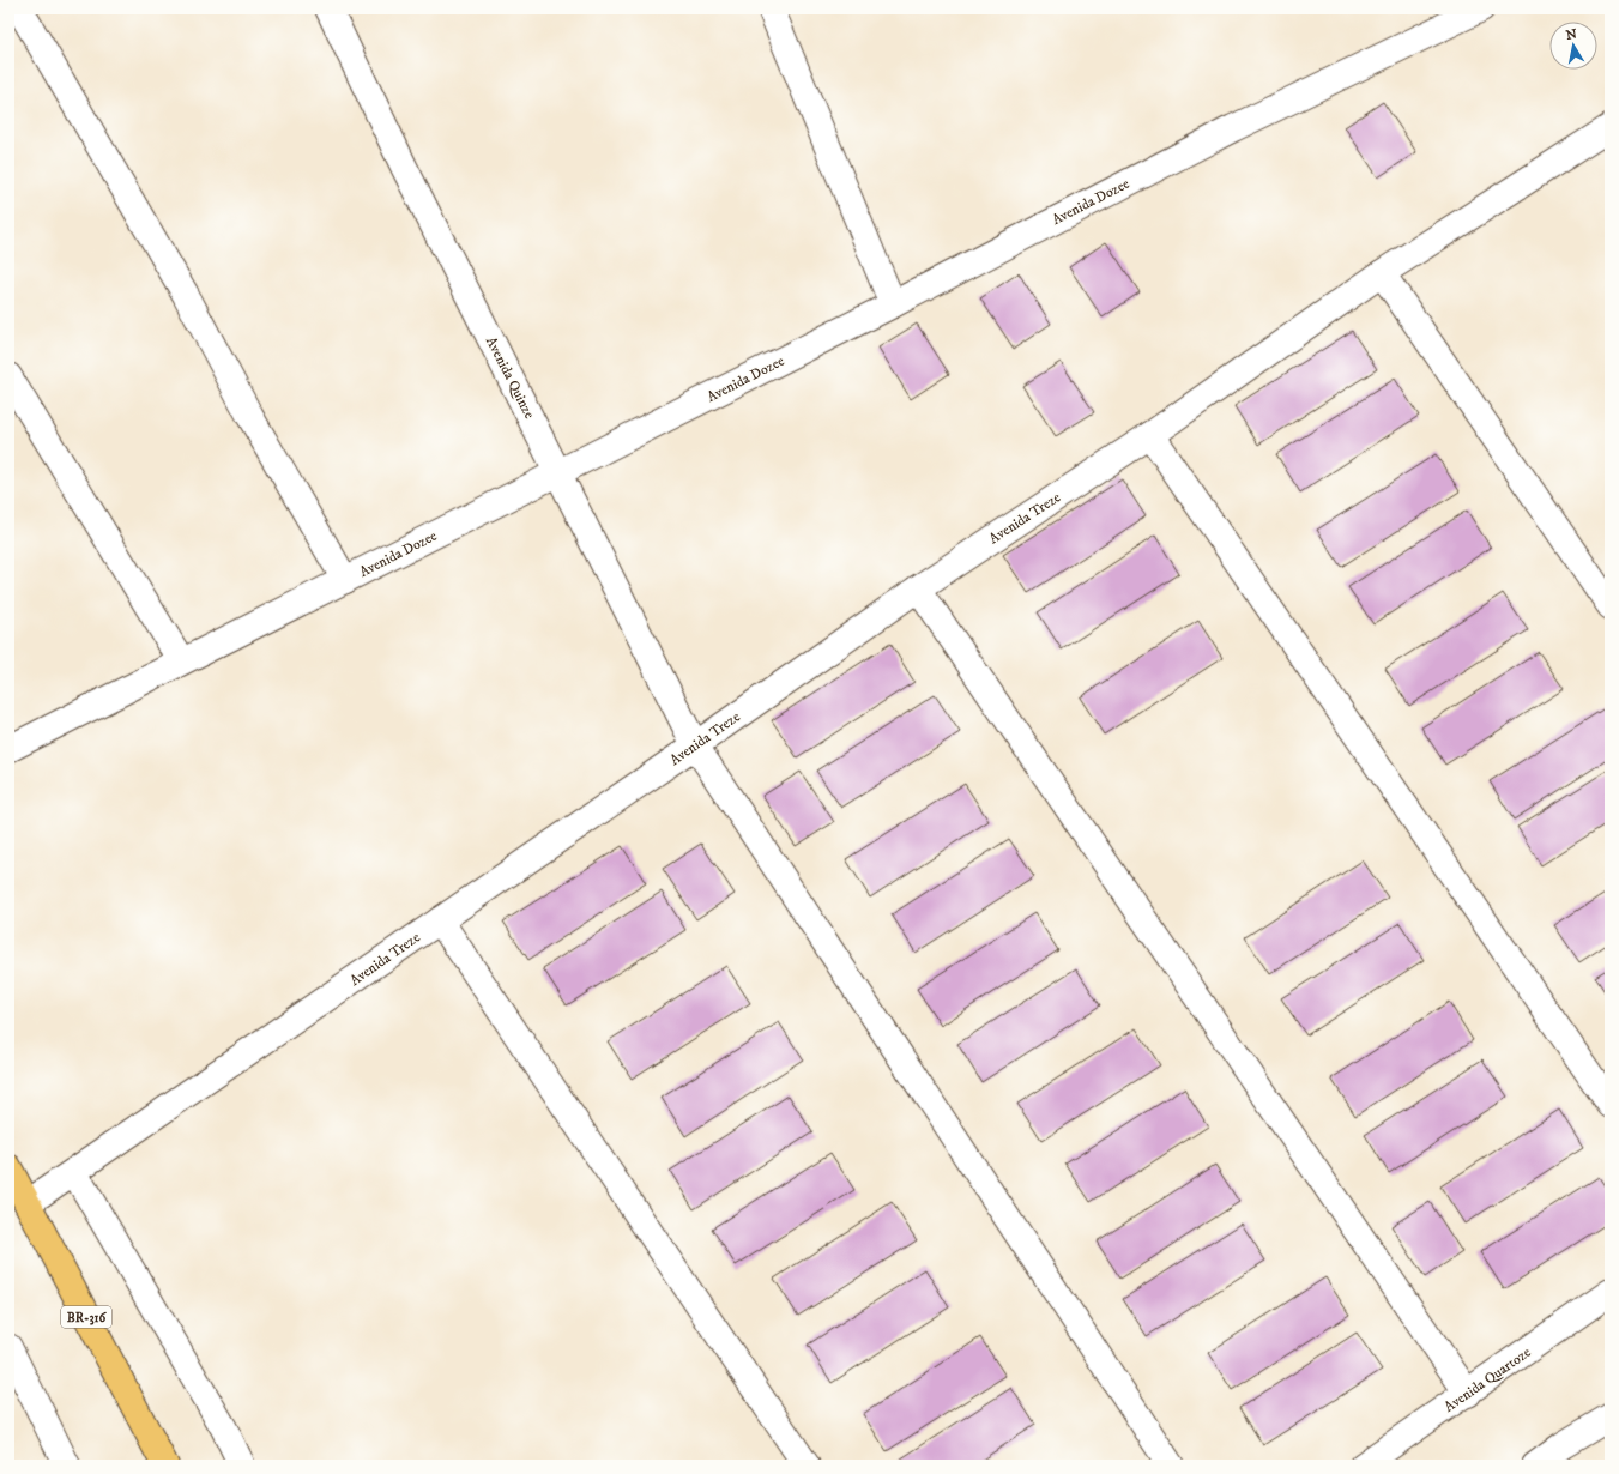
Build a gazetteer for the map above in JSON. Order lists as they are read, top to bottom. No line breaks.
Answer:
{"streets":{"highway":["BR-316"],"street":["Avenida Dozee","Avenida Quinze","Avenida Treze","Avenida Quartoze"]},"crossings":[["Avenida Dozee","Avenida Quinze"],["Avenida Quinze","Avenida Treze"],["Avenida Treze","BR-316"]],"north":"top"}
